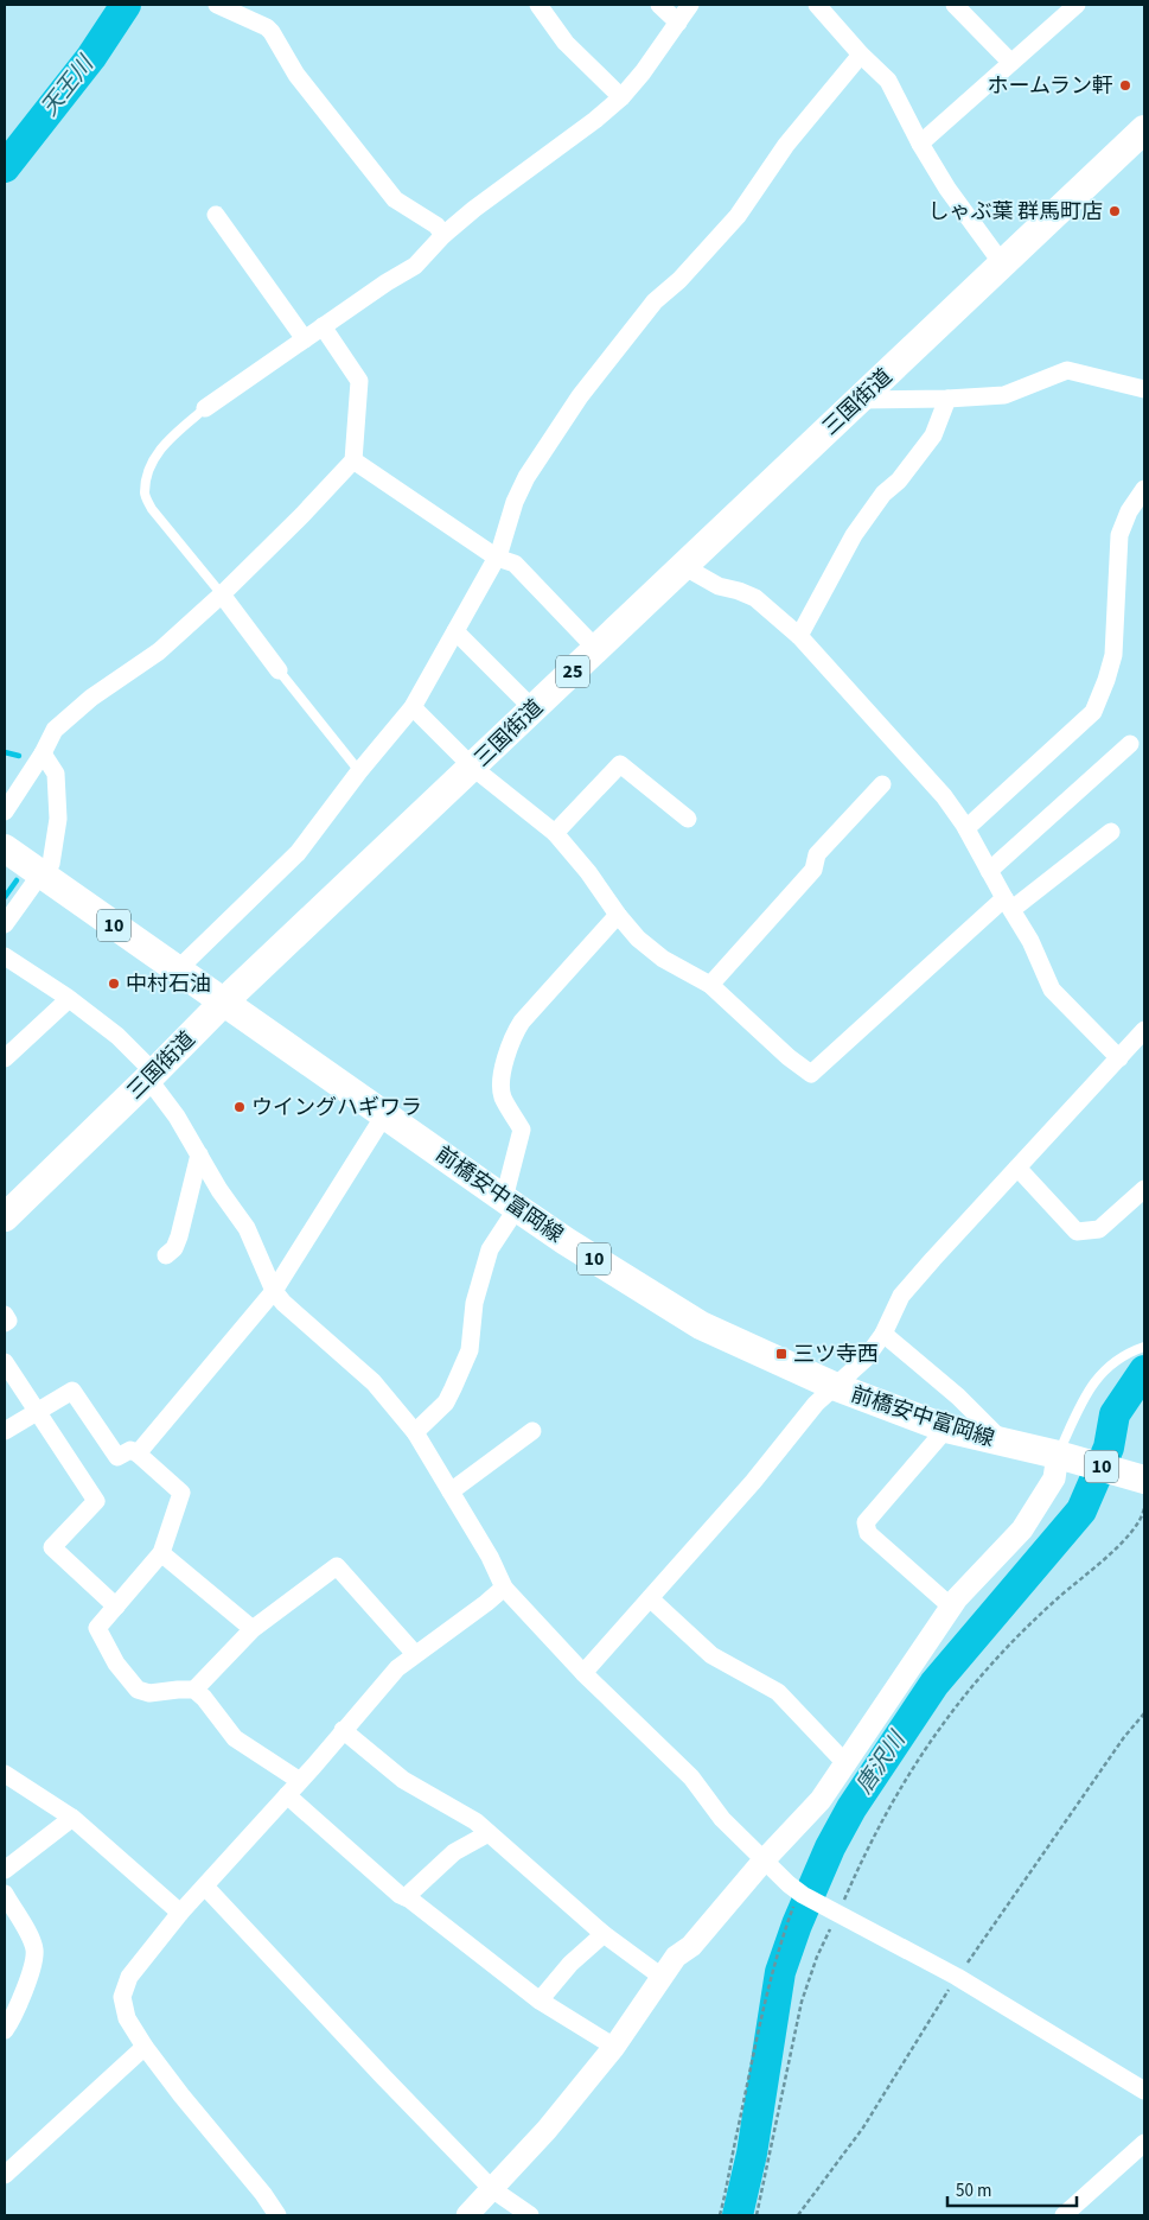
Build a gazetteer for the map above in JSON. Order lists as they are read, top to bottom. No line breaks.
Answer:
{"streets":{"main road":["三国街道","25","10","前橋安中富岡線"]},"crossings":[["三国街道","前橋安中富岡線"]],"water":["天王川","唐沢川"],"places":{"other":["ホームラン軒","しゃぶ葉 群馬町店","中村石油","ウイングハギワラ"],"transit":["三ツ寺西"]},"scale_bar":"50 m"}
